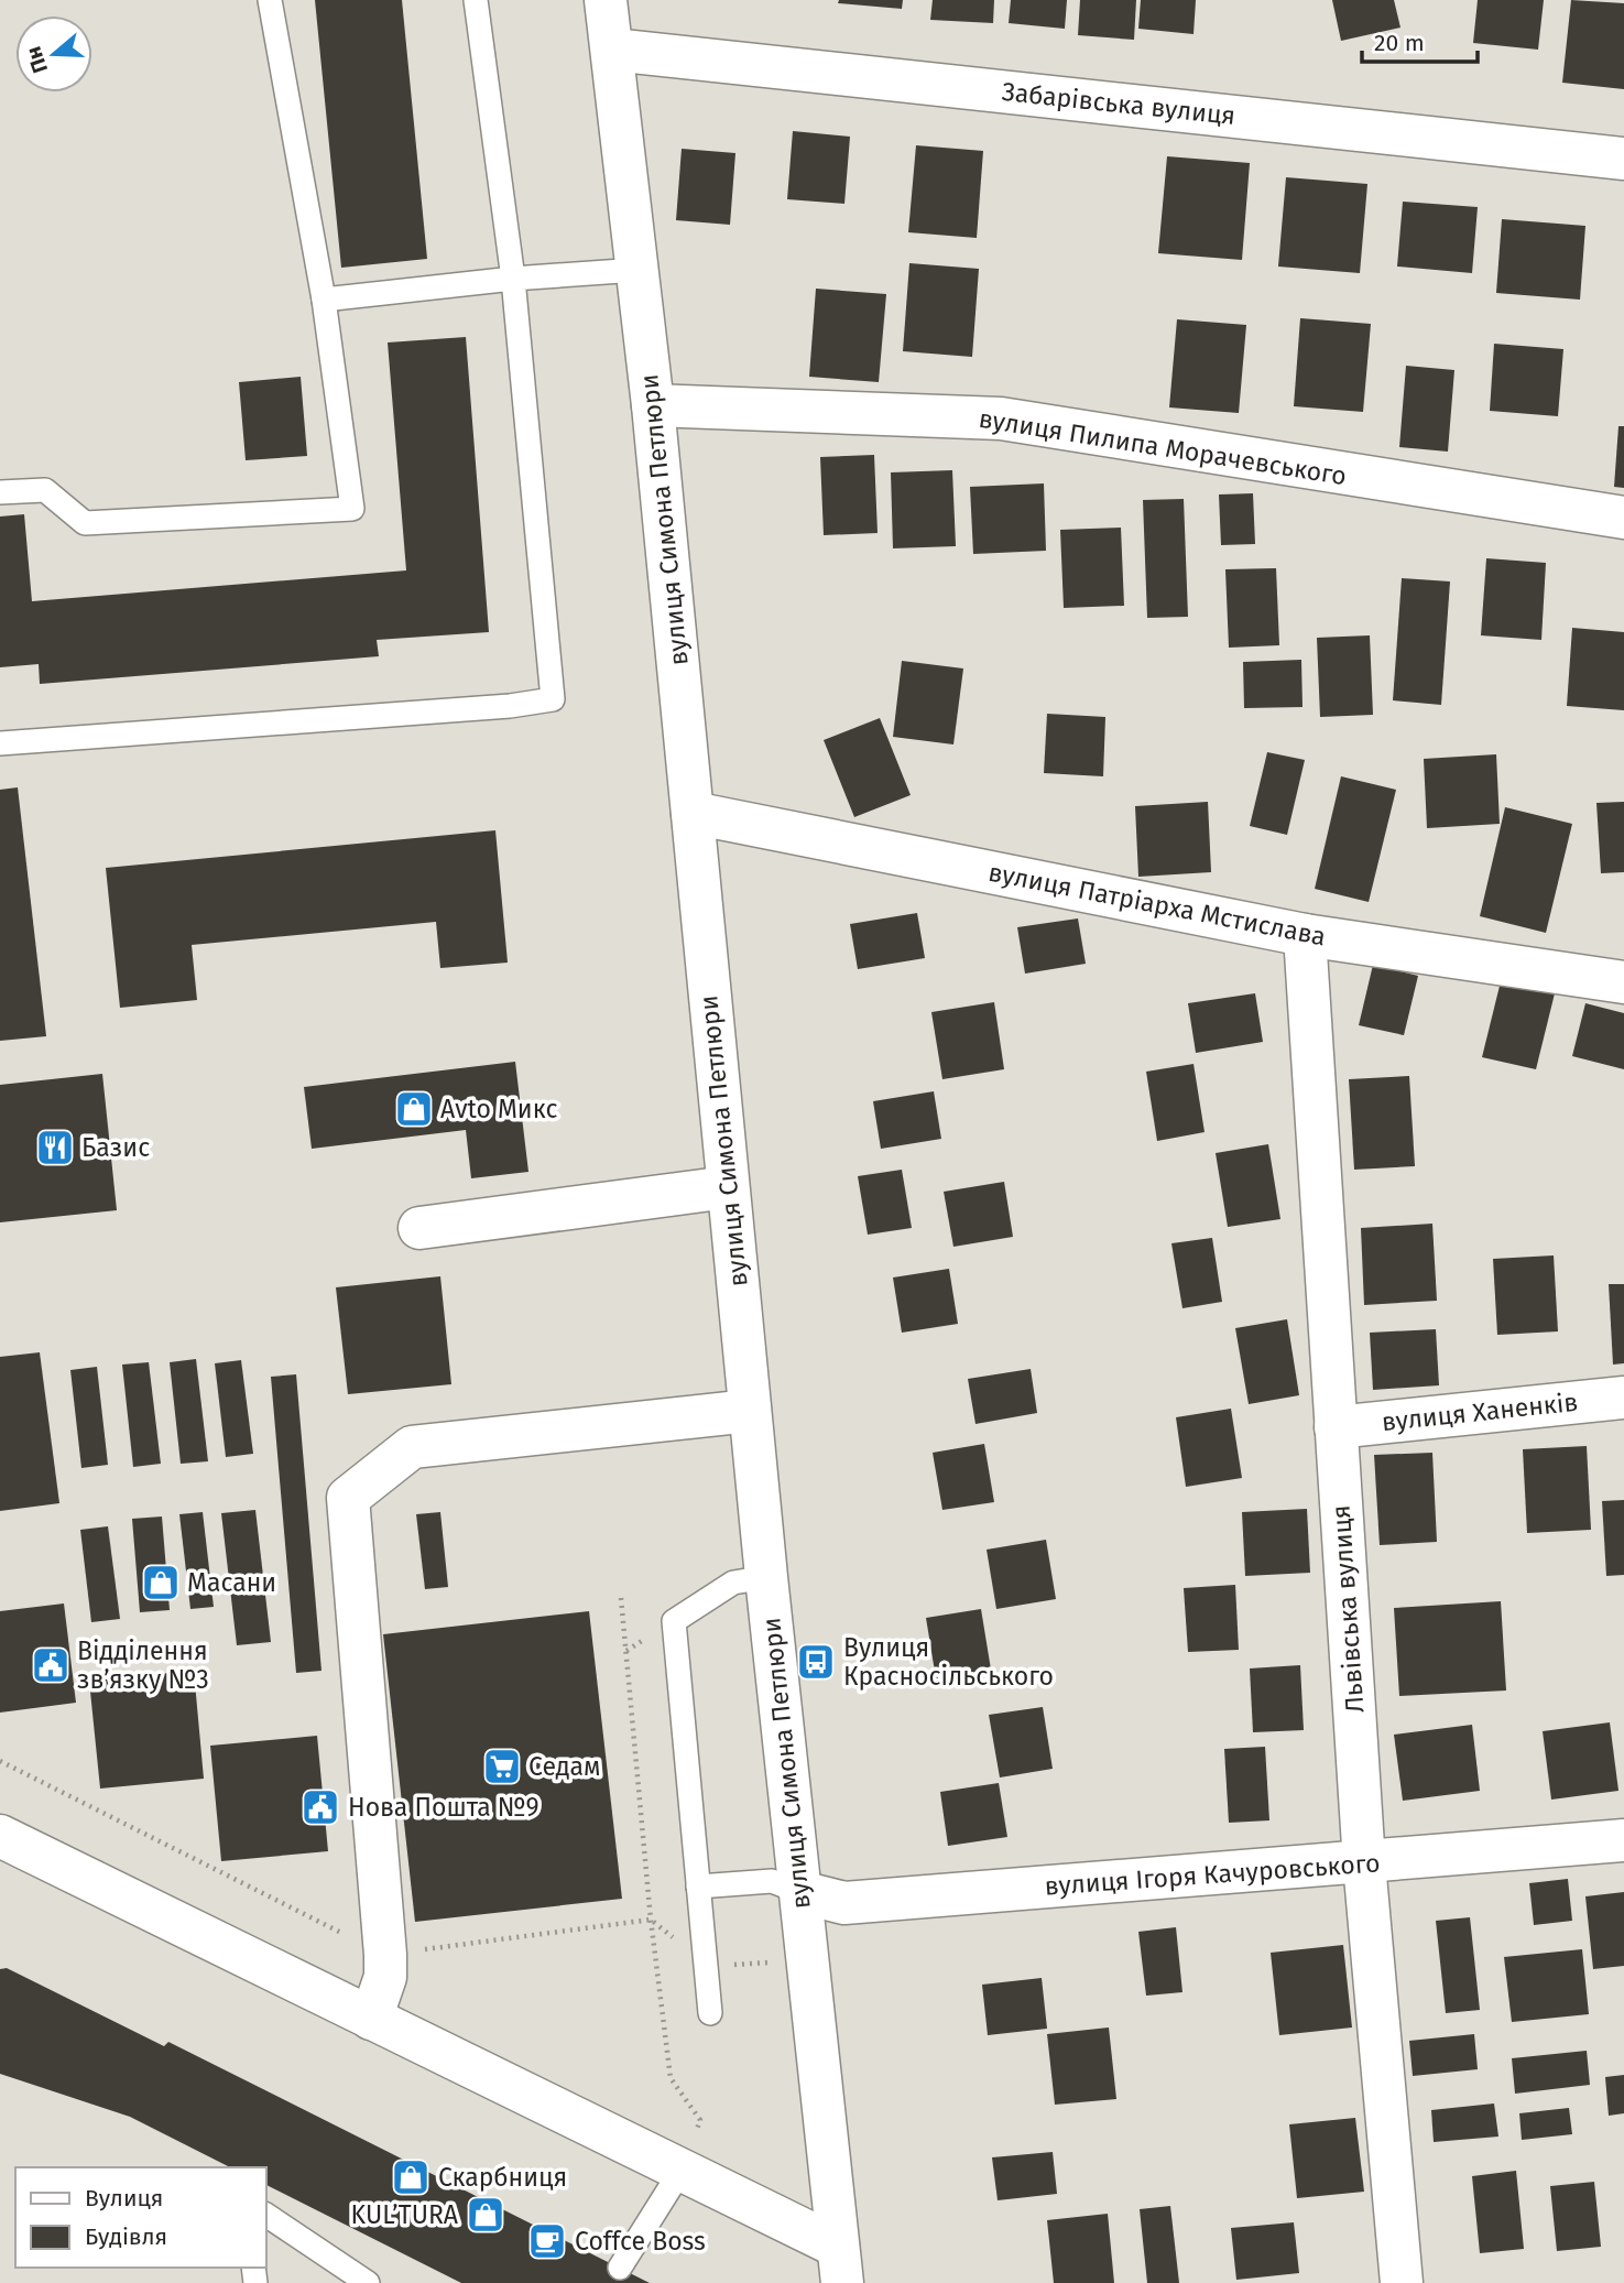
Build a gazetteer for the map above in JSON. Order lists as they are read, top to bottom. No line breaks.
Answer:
{"streets":{"street":["Забарівська вулиця","вулиця Пилипа Морачевського","вулиця Симона Петлюри","вулиця Патріарха Мстислава","вулиця Ханенків","Львівська вулиця","вулиця Ігоря Качуровського"]},"crossings":[["Забарівська вулиця","вулиця Симона Петлюри"],["вулиця Пилипа Морачевського","вулиця Симона Петлюри"],["вулиця Симона Петлюри","вулиця Патріарха Мстислава"],["вулиця Симона Петлюри","вулиця Ігоря Качуровського"],["вулиця Патріарха Мстислава","Львівська вулиця"],["вулиця Ханенків","Львівська вулиця"],["Львівська вулиця","вулиця Ігоря Качуровського"]],"places":{"shop":["Avto Микс","Масани","Скарбниця","KUL’TURA"],"restaurant":["Базис"],"bus stop":["Вулиця Красносільського"],"public building":["Відділення зв’язку №3","Нова Пошта №9"],"supermarket":["Седам"],"cafe":["Coffce Boss"]},"legend":["Вулиця","Будівля"],"scale_bar":"20 m","north":"left"}
